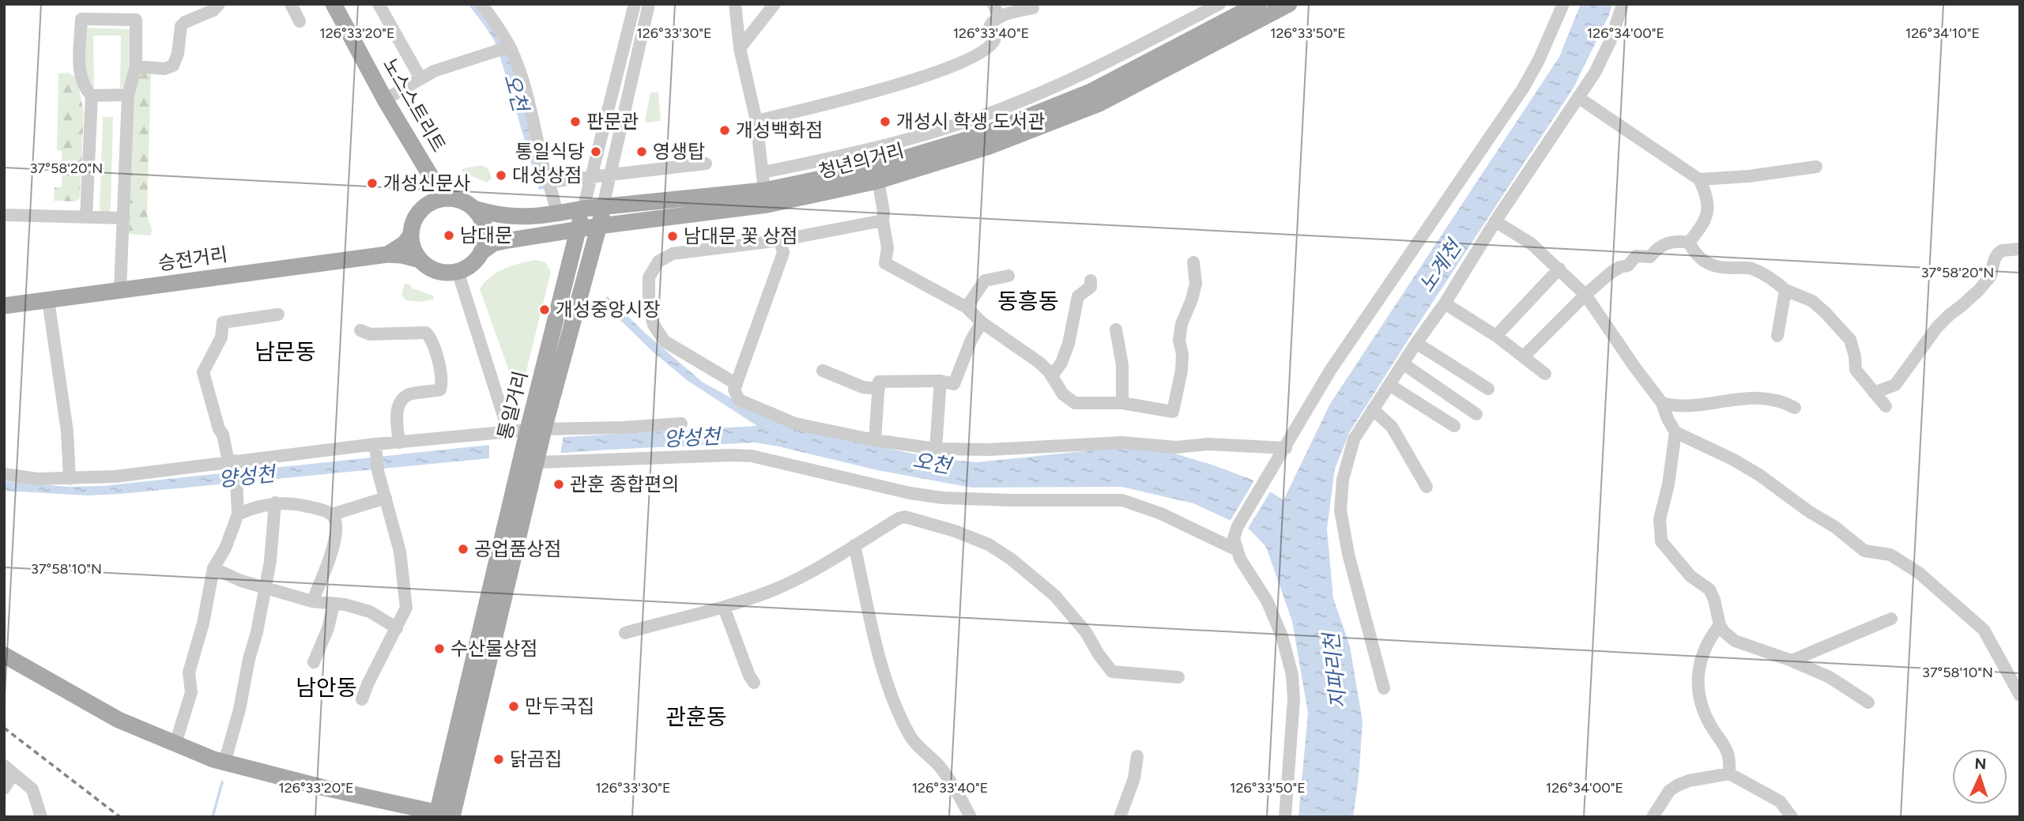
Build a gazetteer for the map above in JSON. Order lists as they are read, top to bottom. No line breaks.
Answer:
{"streets":{"main road":["노스스트리트","청년의거리","승전거리","통일거리"]},"crossings":[["노스스트리트","청년의거리"],["청년의거리","통일거리"]],"districts":["동흥동","남문동","남안동","관훈동"],"water":["오천","노계천","양성천","지파리천"],"places":["판문관","개성시 학생 도서관","개성백화점","통일식당","영생탑","대성상점","개성신문사","남대문","남대문 꽃 상점","개성중앙시장","관훈 종합편의","공업품상점","수산물상점","만두국집","닭곰집"],"north":"top","coordinates":["126°34'10\"E","126°33'20\"E","126°33'30\"E","126°33'40\"E","126°33'50\"E","126°34'00\"E","37°58'20\"N","37°58'10\"N"]}
